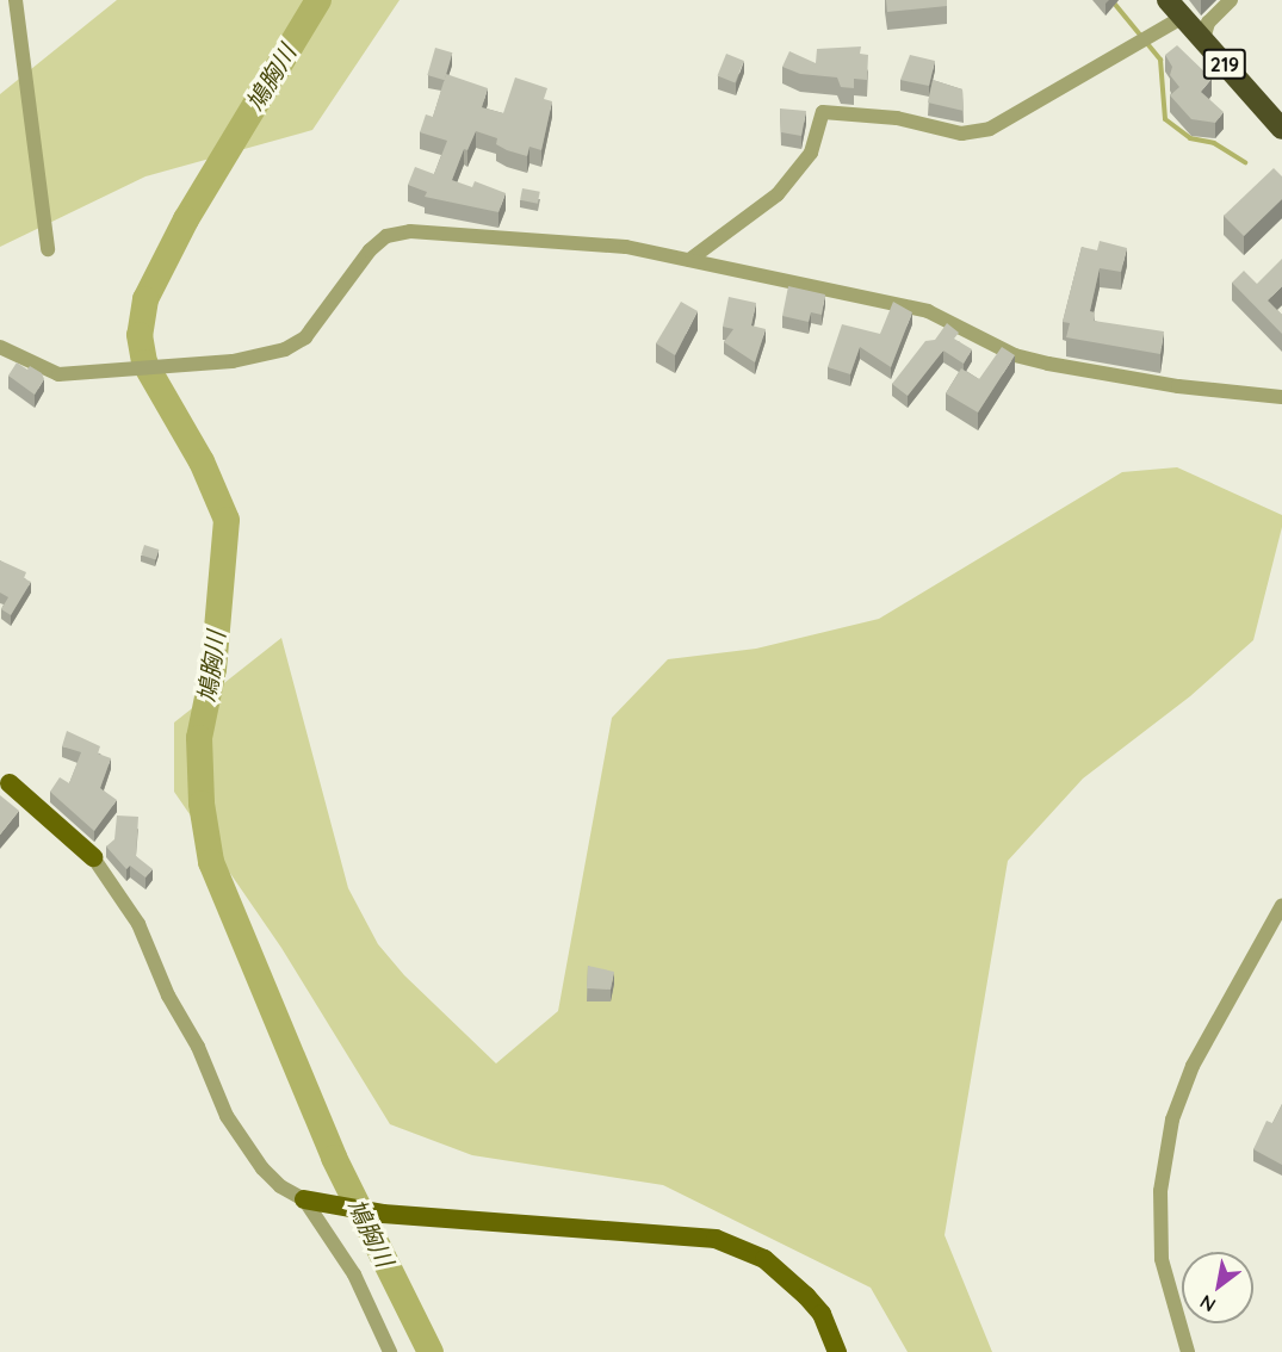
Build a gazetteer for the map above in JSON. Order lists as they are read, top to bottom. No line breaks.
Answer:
{"streets":{"highway":["219"]},"water":["鳩胸川"],"north":"bottom left"}
